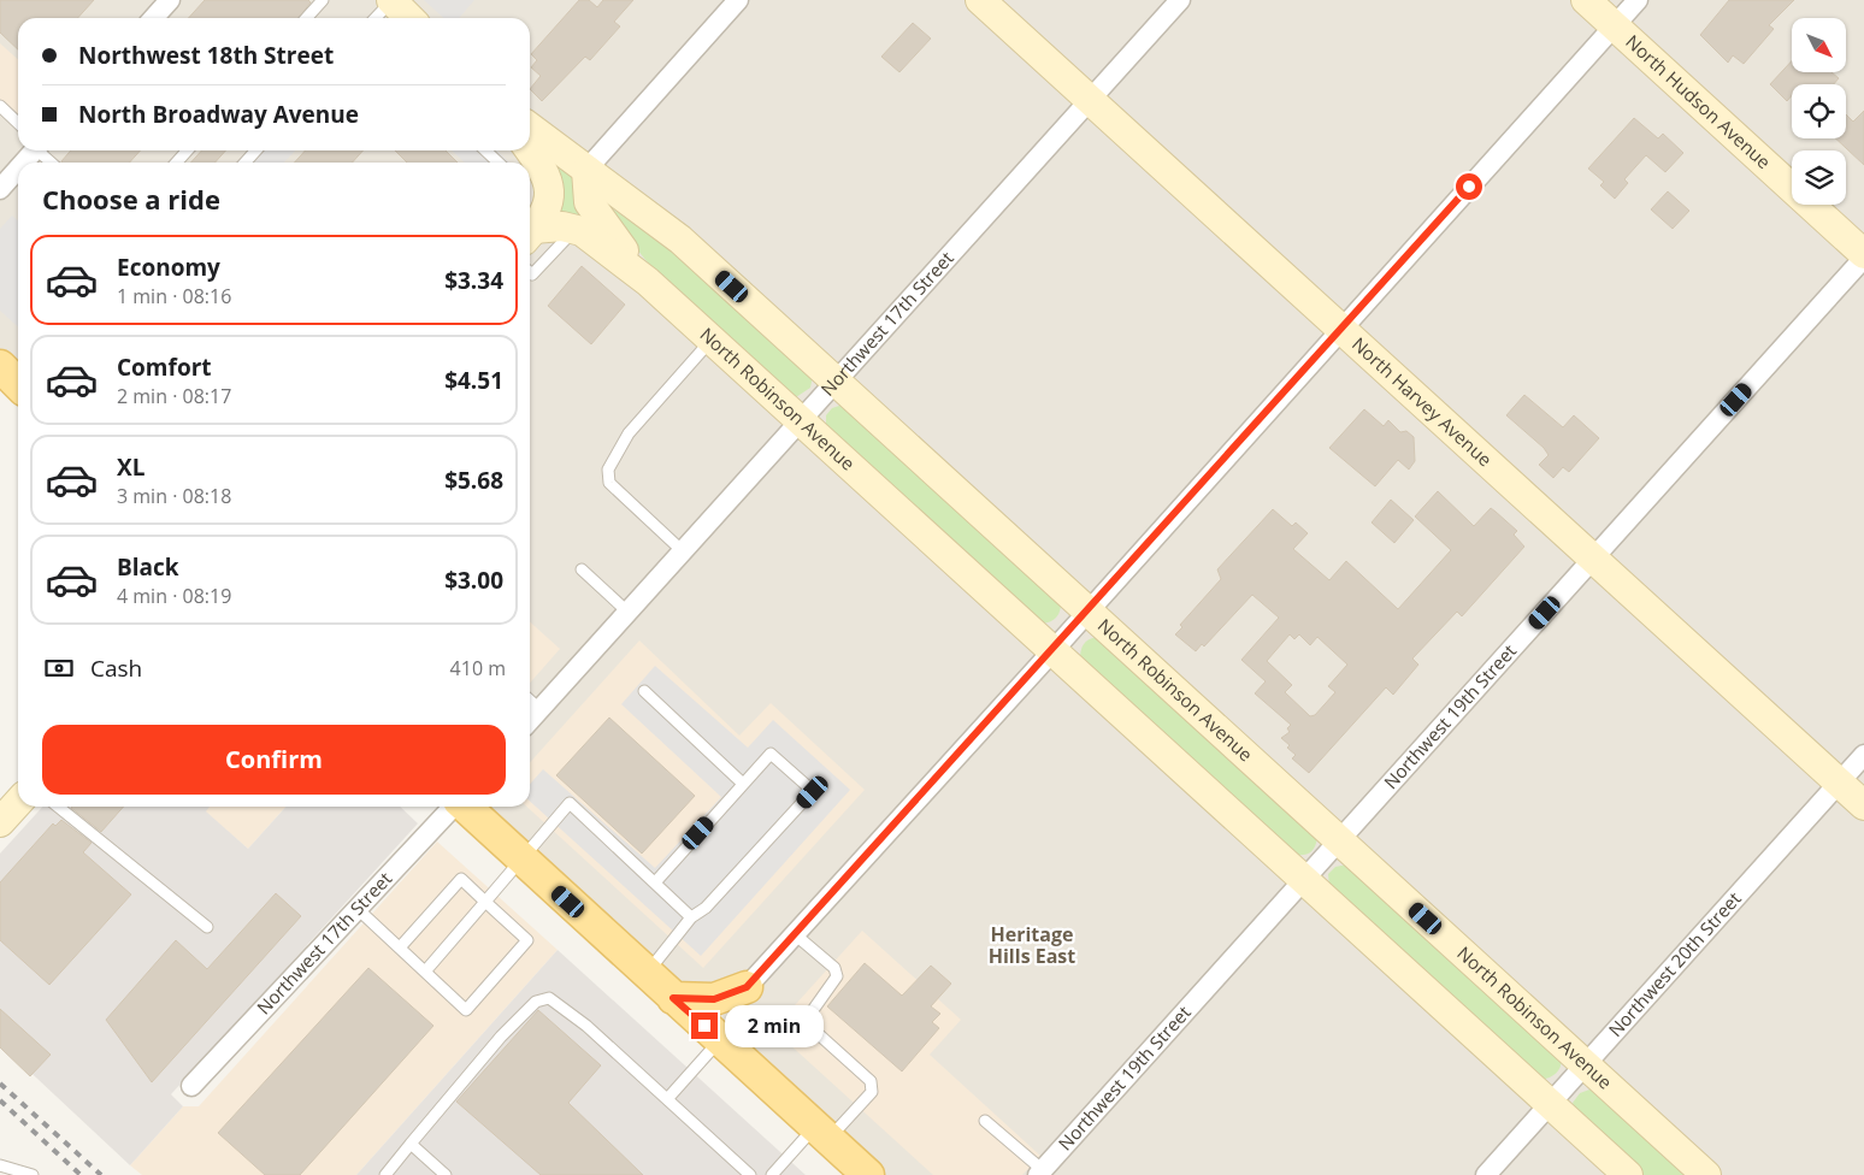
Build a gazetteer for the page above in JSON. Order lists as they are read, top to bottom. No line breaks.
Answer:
{"streets":{"street":["North Hudson Avenue","Northwest 17th Street","North Robinson Avenue","North Harvey Avenue","Northwest 19th Street","Northwest 20th Street"]},"crossings":[["North Hudson Avenue","Northwest 19th Street"],["Northwest 17th Street","North Robinson Avenue"],["Northwest 17th Street","North Harvey Avenue"],["North Robinson Avenue","Northwest 19th Street"],["North Robinson Avenue","Northwest 20th Street"],["North Harvey Avenue","Northwest 19th Street"],["North Harvey Avenue","Northwest 20th Street"]],"districts":["Heritage Hills East"],"north":"bottom right","page":{"banner":["Northwest 18th Street","North Broadway Avenue"],"heading":"Choose a ride","list":[{"name":"Economy","note":"1 min · 08:16","value":"$3.34"},{"name":"Comfort","note":"2 min · 08:17","value":"$4.51"},{"name":"XL","note":"3 min · 08:18","value":"$5.68"},{"name":"Black","note":"4 min · 08:19","value":"$3.00"}],"pay":["Cash","410 m"],"buttons":"Confirm","bubble":"2 min"}}
